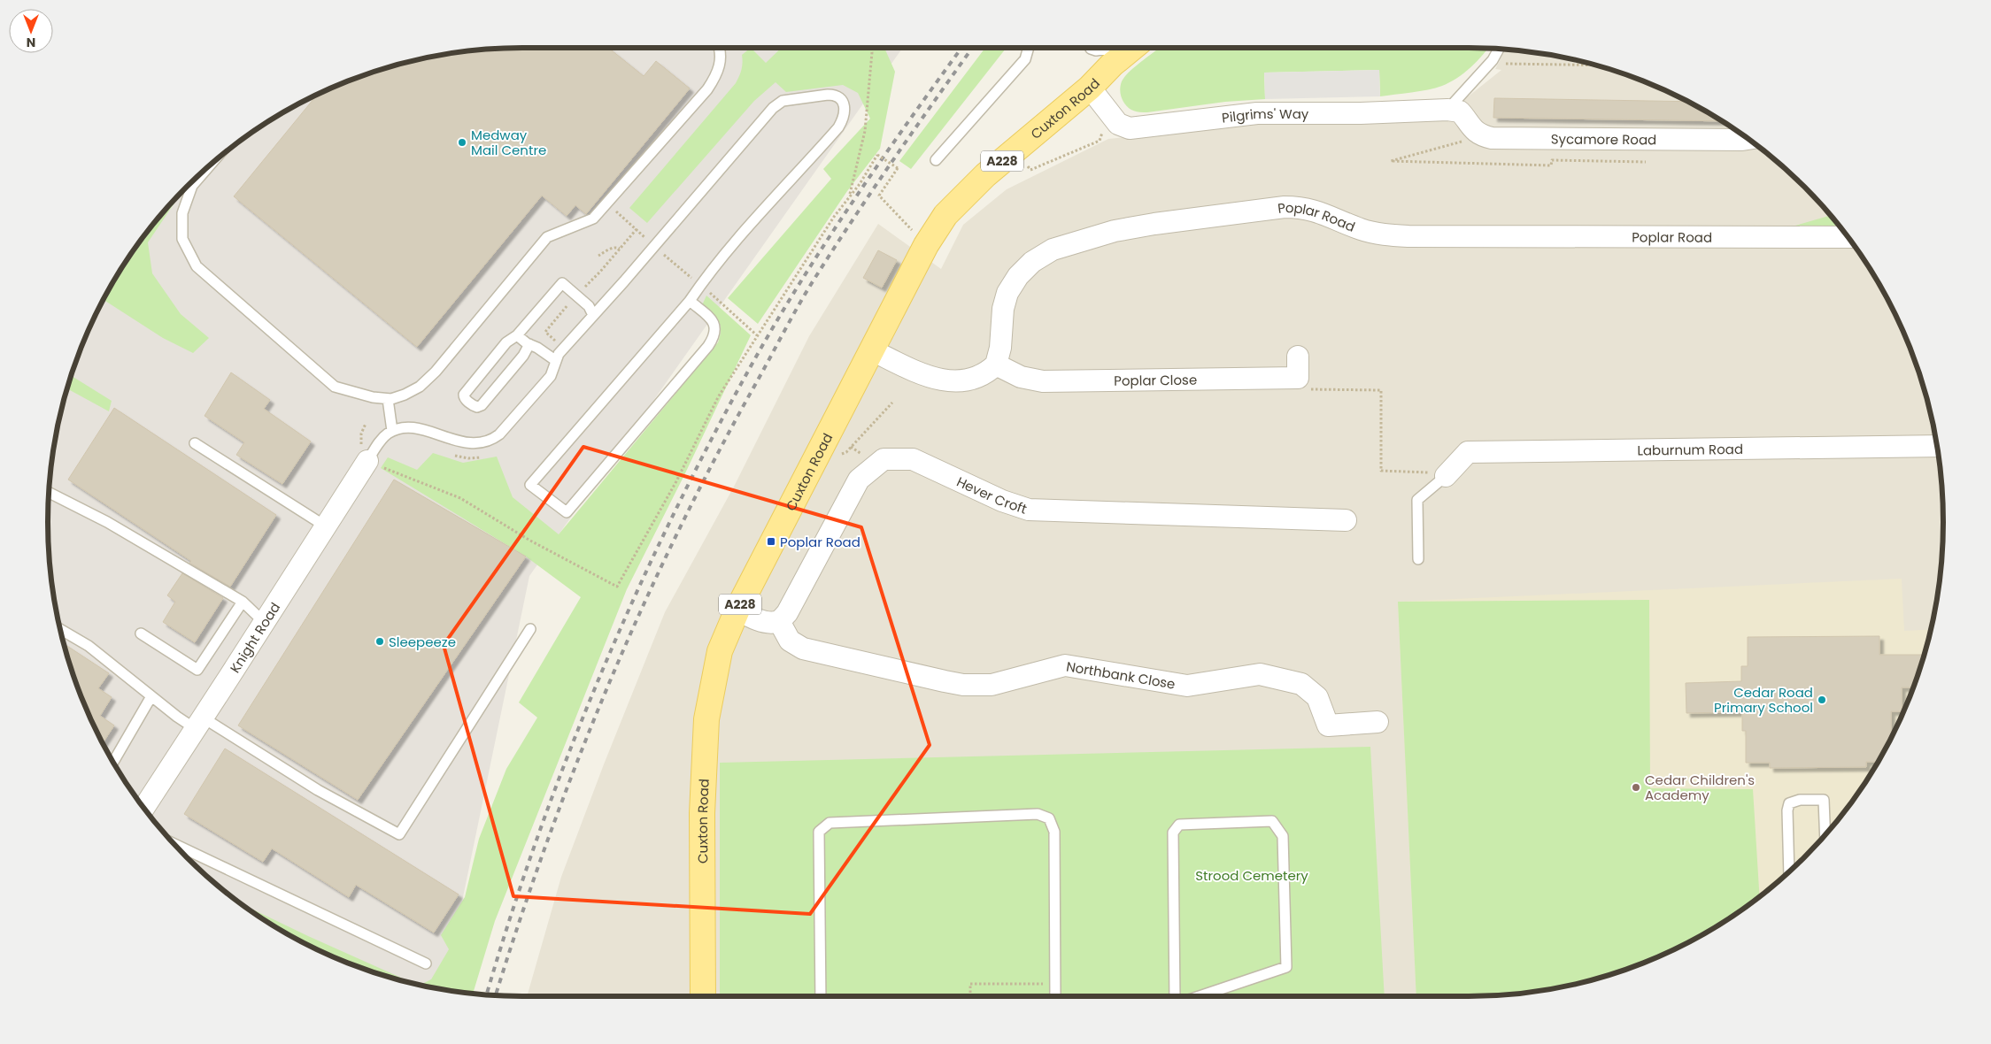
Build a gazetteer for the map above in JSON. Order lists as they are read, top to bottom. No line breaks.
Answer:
{"streets":{"main road":["Cuxton Road","A228"],"street":["Pilgrims' Way","Sycamore Road","Poplar Road","Poplar Close","Laburnum Road","Hever Croft","Knight Road","Northbank Close"]},"crossings":[["Cuxton Road","Pilgrims' Way"],["Pilgrims' Way","Sycamore Road"],["Poplar Road","Poplar Close"],["Hever Croft","Northbank Close"]],"parks":["Strood Cemetery"],"places":{"other":["Medway Mail Centre","Sleepeeze","Cedar Road Primary School","Cedar Children's Academy"],"transit":["Poplar Road"]},"north":"bottom"}
